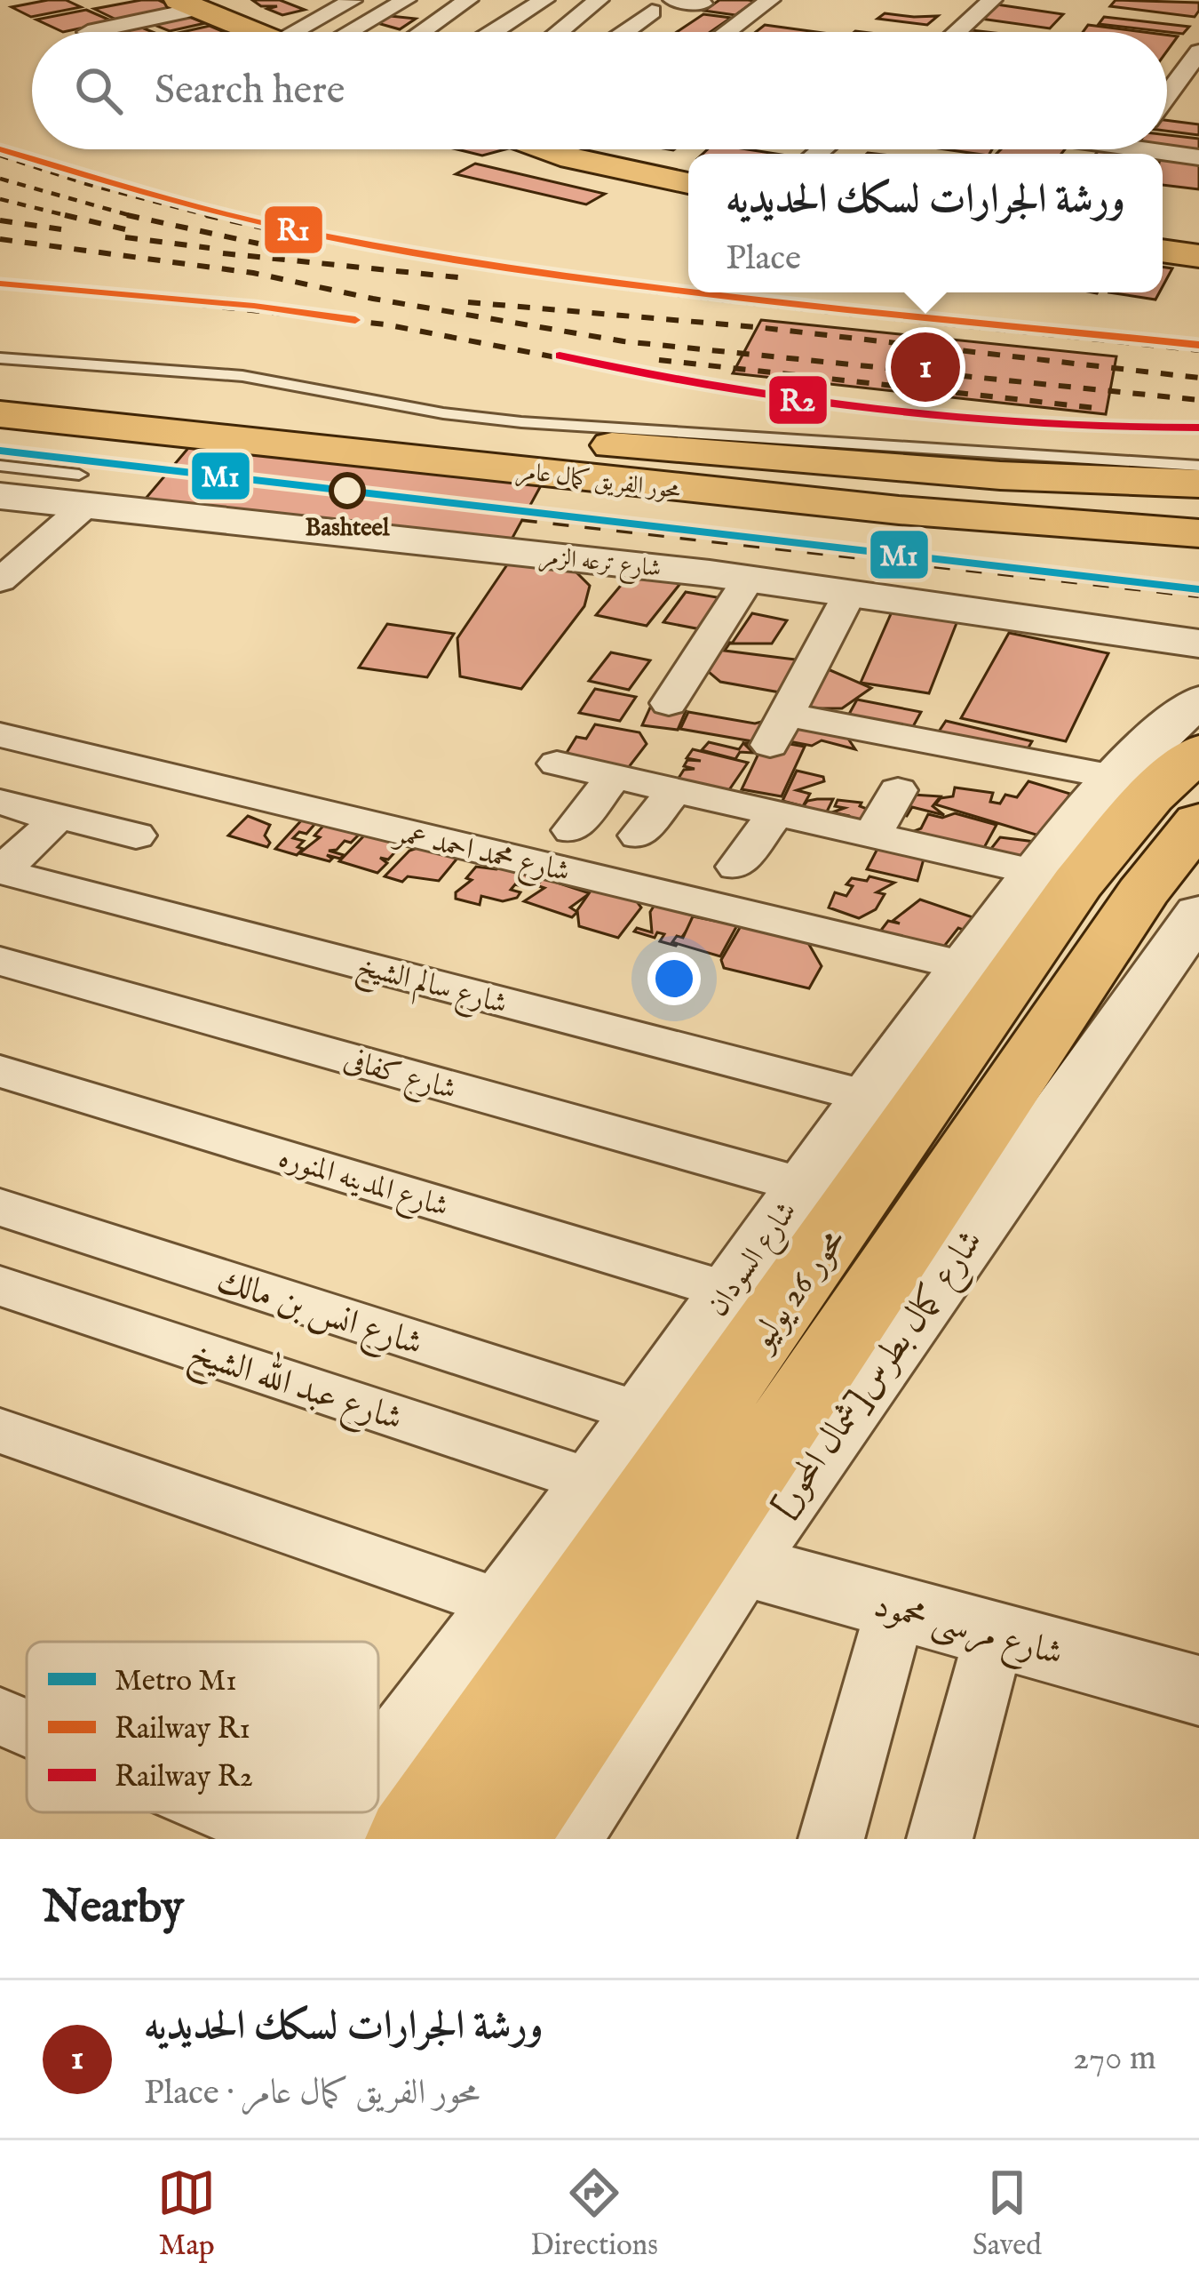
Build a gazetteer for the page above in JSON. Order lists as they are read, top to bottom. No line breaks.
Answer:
{"streets":{"main road":["محور الفريق كمال عامر","محور 26 يوليو"],"street":["شارع ترعه الزمر","شارع محمد احمد عمر","شارع سالم الشيخ","شارع كفافى","شارع المدينه المنوره","شارع السودان","شارع انس بن مالك","شارع كمال بطرس[شمال المحور]","شارع عبد الله الشيخ","شارع مرسى محمود"]},"crossings":[["شارع ترعه الزمر","شارع السودان"],["شارع محمد احمد عمر","شارع السودان"],["شارع سالم الشيخ","شارع السودان"],["شارع كفافى","شارع السودان"],["شارع المدينه المنوره","شارع السودان"],["شارع السودان","محور 26 يوليو"],["شارع السودان","شارع انس بن مالك"],["شارع السودان","شارع كمال بطرس[شمال المحور]"],["شارع السودان","شارع عبد الله الشيخ"],["محور 26 يوليو","شارع كمال بطرس[شمال المحور]"],["شارع كمال بطرس[شمال المحور]","شارع مرسى محمود"]],"places":["Bashteel"],"lines":["rail line R1","rail line R2","metro line M1"],"legend":["Metro M1","Railway R1","Railway R2"],"page":{"search":"Search here","popup":["ورشة الجرارات لسكك الحديديه","Place"],"pins":"1","heading":"Nearby","list":[{"mark":"1","name":"ورشة الجرارات لسكك الحديديه","note":"Place · محور الفريق كمال عامر","value":"270 m"}],"nav":["Map","Directions","Saved"]}}
